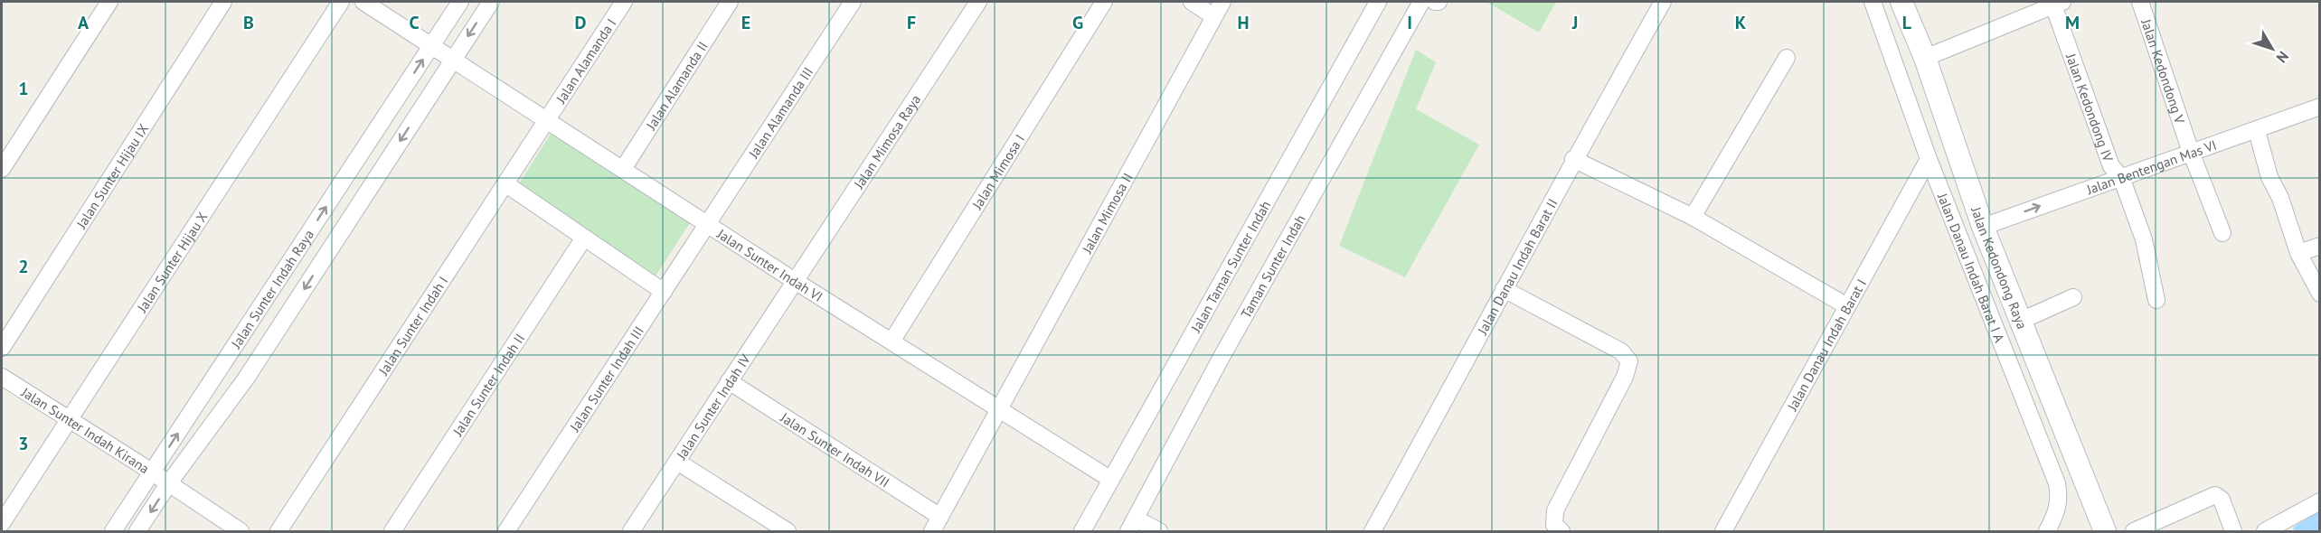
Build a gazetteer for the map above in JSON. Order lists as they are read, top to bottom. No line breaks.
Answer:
{"streets":{"street":["Jalan Alamanda I","Jalan Kedondong V","Jalan Alamanda II","Jalan Kedondong IV","Jalan Alamanda III","Jalan Mimosa Raya","Jalan Bentengan Mas VI","Jalan Mimosa I","Jalan Sunter Hijau IX","Jalan Mimosa II","Jalan Sunter Hijau X","Jalan Sunter Indah VI","Taman Sunter Indah","Jalan Danau Indah Barat II","Jalan Taman Sunter Indah","Jalan Danau Indah Barat I A","Jalan Kedondong Raya","Jalan Sunter Indah Raya","Jalan Sunter Indah I","Jalan Danau Indah Barat I","Jalan Sunter Indah III","Jalan Sunter Indah II","Jalan Sunter Indah IV","Jalan Sunter Indah Kirana","Jalan Sunter Indah VII"]},"crossings":[["Jalan Alamanda I","Jalan Sunter Indah VI"],["Jalan Alamanda I","Jalan Sunter Indah I"],["Jalan Kedondong V","Jalan Bentengan Mas VI"],["Jalan Alamanda II","Jalan Sunter Indah VI"],["Jalan Kedondong IV","Jalan Bentengan Mas VI"],["Jalan Alamanda III","Jalan Sunter Indah VI"],["Jalan Alamanda III","Jalan Sunter Indah III"],["Jalan Mimosa Raya","Jalan Sunter Indah VI"],["Jalan Mimosa Raya","Jalan Sunter Indah IV"],["Jalan Bentengan Mas VI","Jalan Kedondong Raya"],["Jalan Mimosa I","Jalan Sunter Indah VI"],["Jalan Mimosa II","Jalan Sunter Indah VI"],["Jalan Mimosa II","Jalan Sunter Indah VII"],["Jalan Sunter Hijau X","Jalan Sunter Indah Kirana"],["Jalan Sunter Indah VI","Jalan Taman Sunter Indah"],["Jalan Sunter Indah VI","Jalan Sunter Indah Raya"],["Jalan Sunter Indah VI","Jalan Sunter Indah I"],["Jalan Sunter Indah VI","Jalan Sunter Indah III"],["Jalan Sunter Indah VI","Jalan Sunter Indah IV"],["Jalan Danau Indah Barat I A","Jalan Danau Indah Barat I"],["Jalan Sunter Indah Raya","Jalan Sunter Indah Kirana"],["Jalan Sunter Indah IV","Jalan Sunter Indah VII"]],"north":"bottom right","grid":{"columns":["A","B","C","D","E","F","G","H","I","J","K","L","M"],"rows":["1","2","3"]}}
